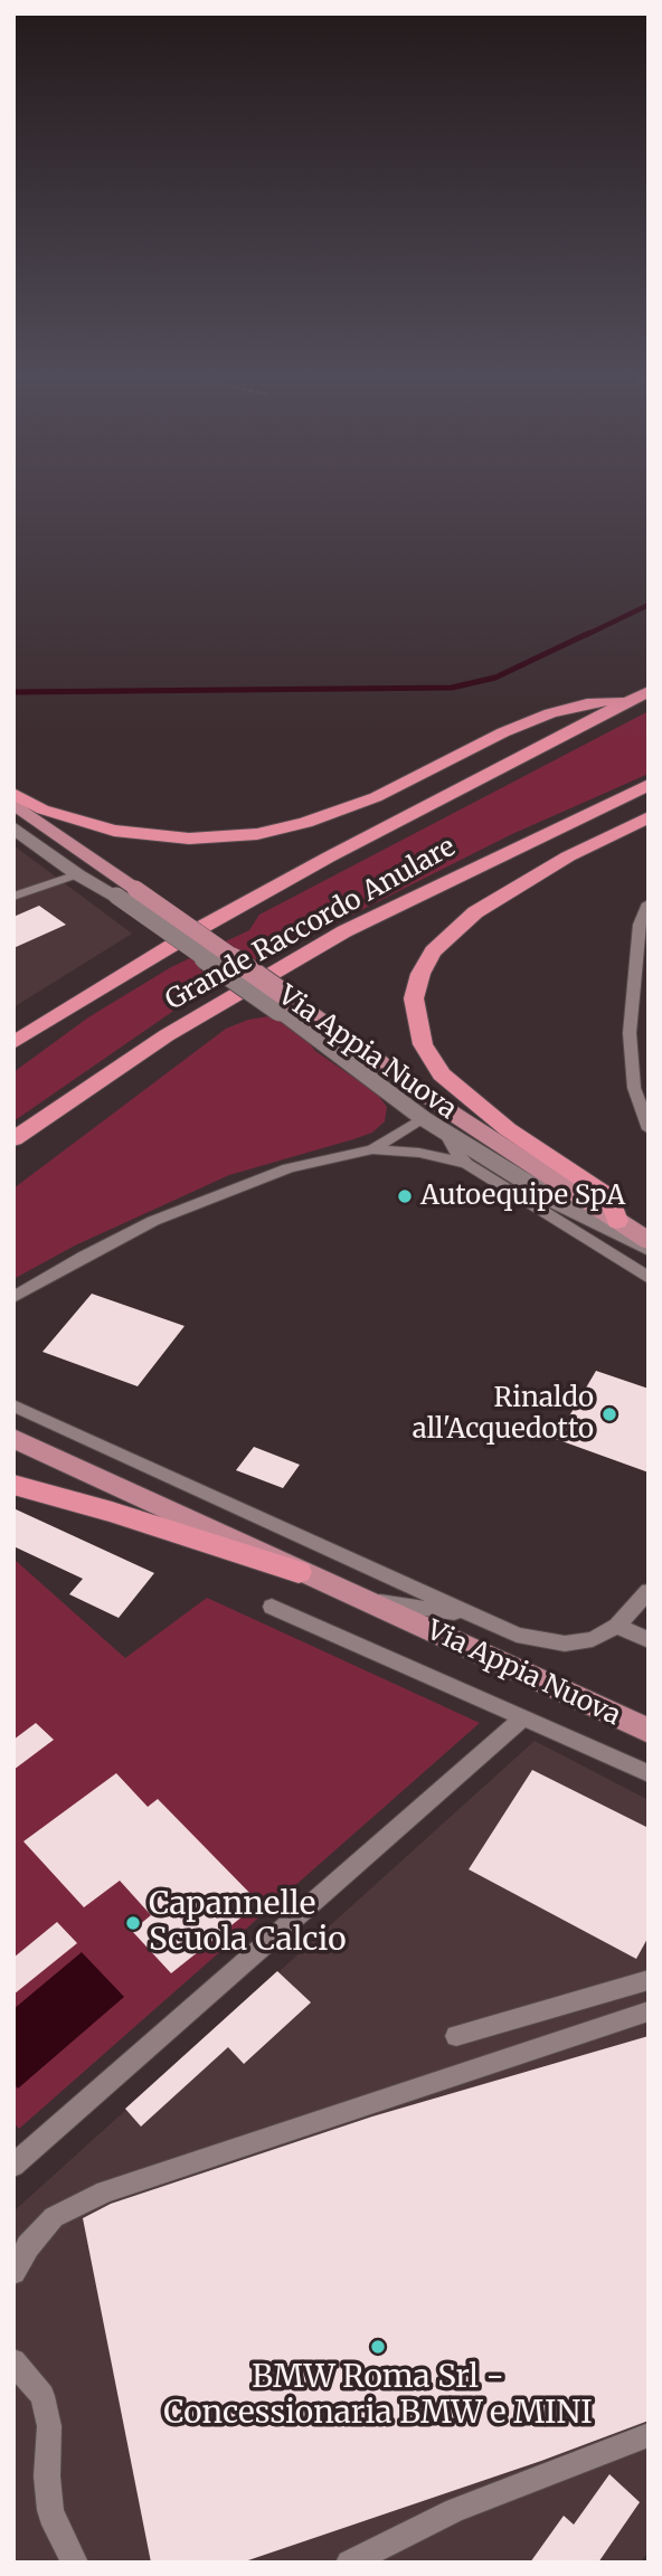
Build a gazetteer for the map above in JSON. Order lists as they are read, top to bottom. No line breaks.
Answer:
{"streets":{"highway":["Grande Raccordo Anulare"],"main road":["Via Appia Nuova"]},"places":["Autoequipe SpA","Rinaldo all'Acquedotto","Capannelle Scuola Calcio","BMW Roma Srl - Concessionaria BMW e MINI"]}
